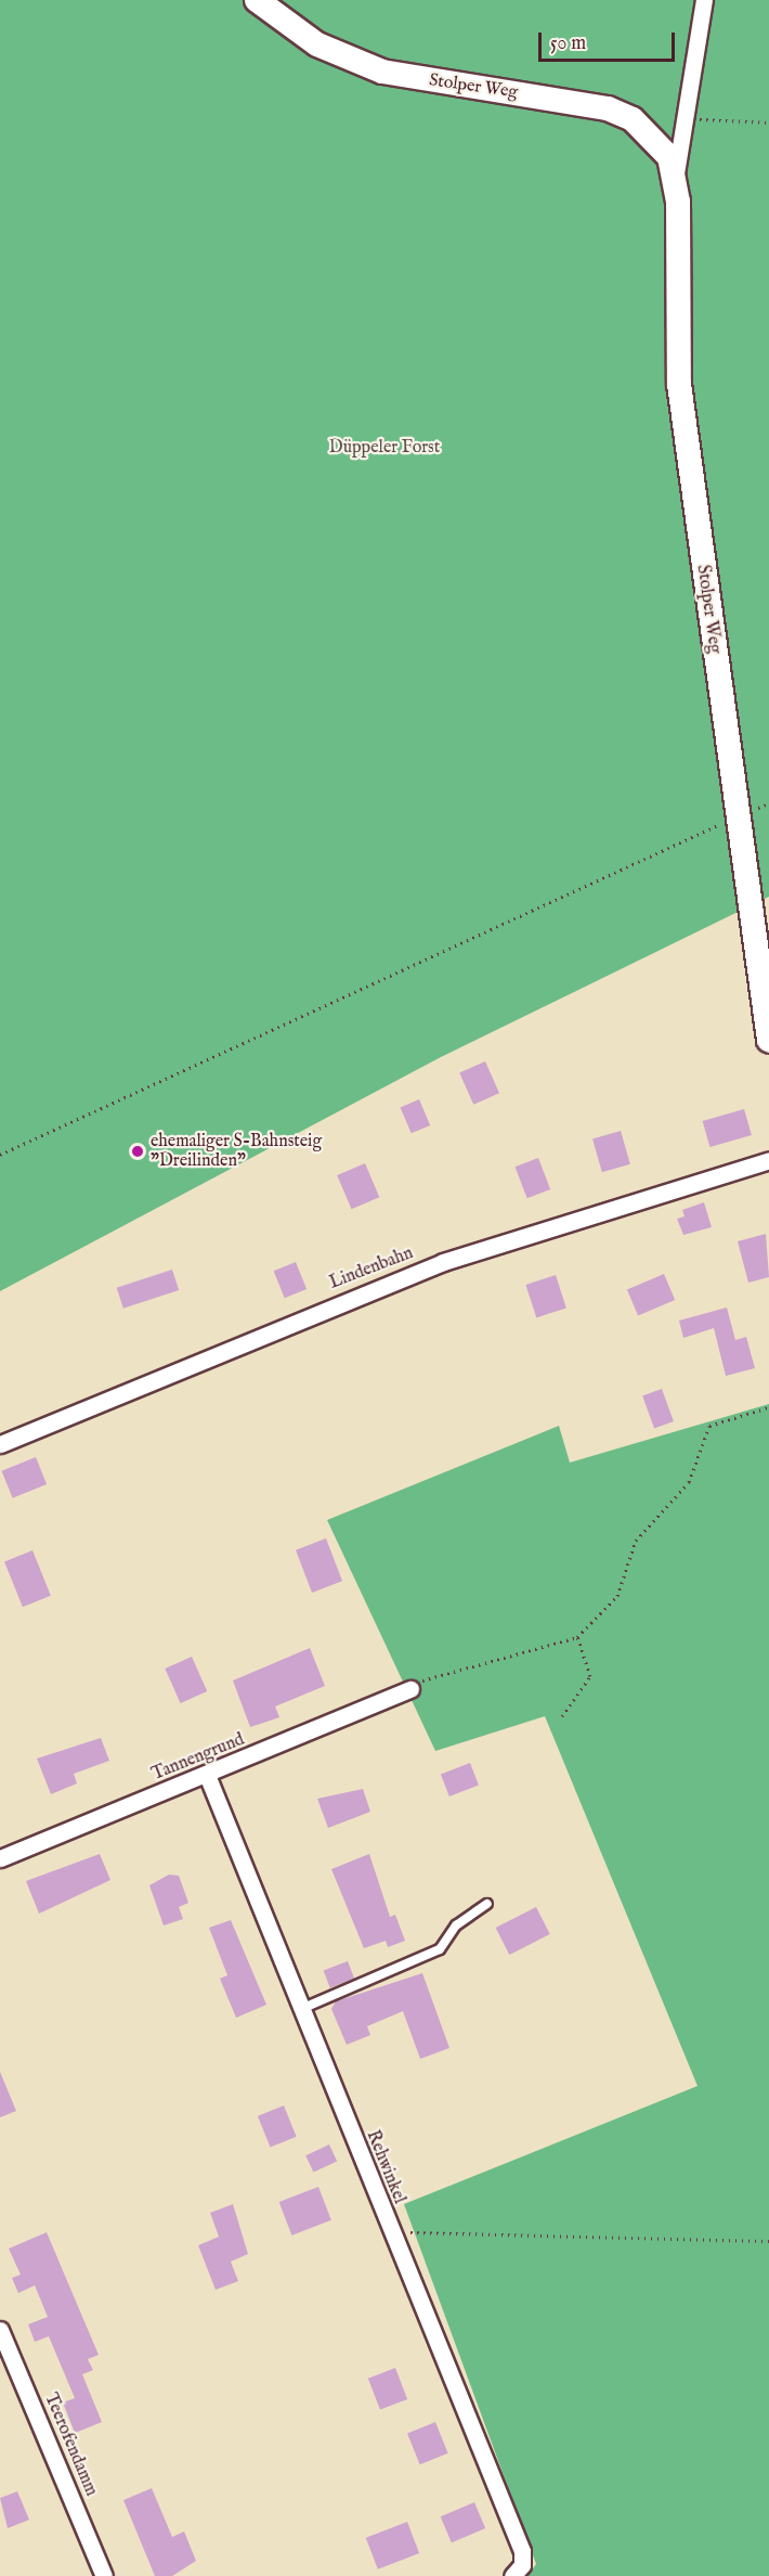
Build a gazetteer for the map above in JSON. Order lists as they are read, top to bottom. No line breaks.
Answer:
{"streets":{"street":["Stolper Weg","Lindenbahn","Tannengrund","Rehwinkel","Teerofendamm"]},"crossings":[["Tannengrund","Rehwinkel"]],"parks":["Düppeler Forst"],"places":["ehemaliger S-Bahnsteig \"Dreilinden\""],"scale_bar":"50 m"}
